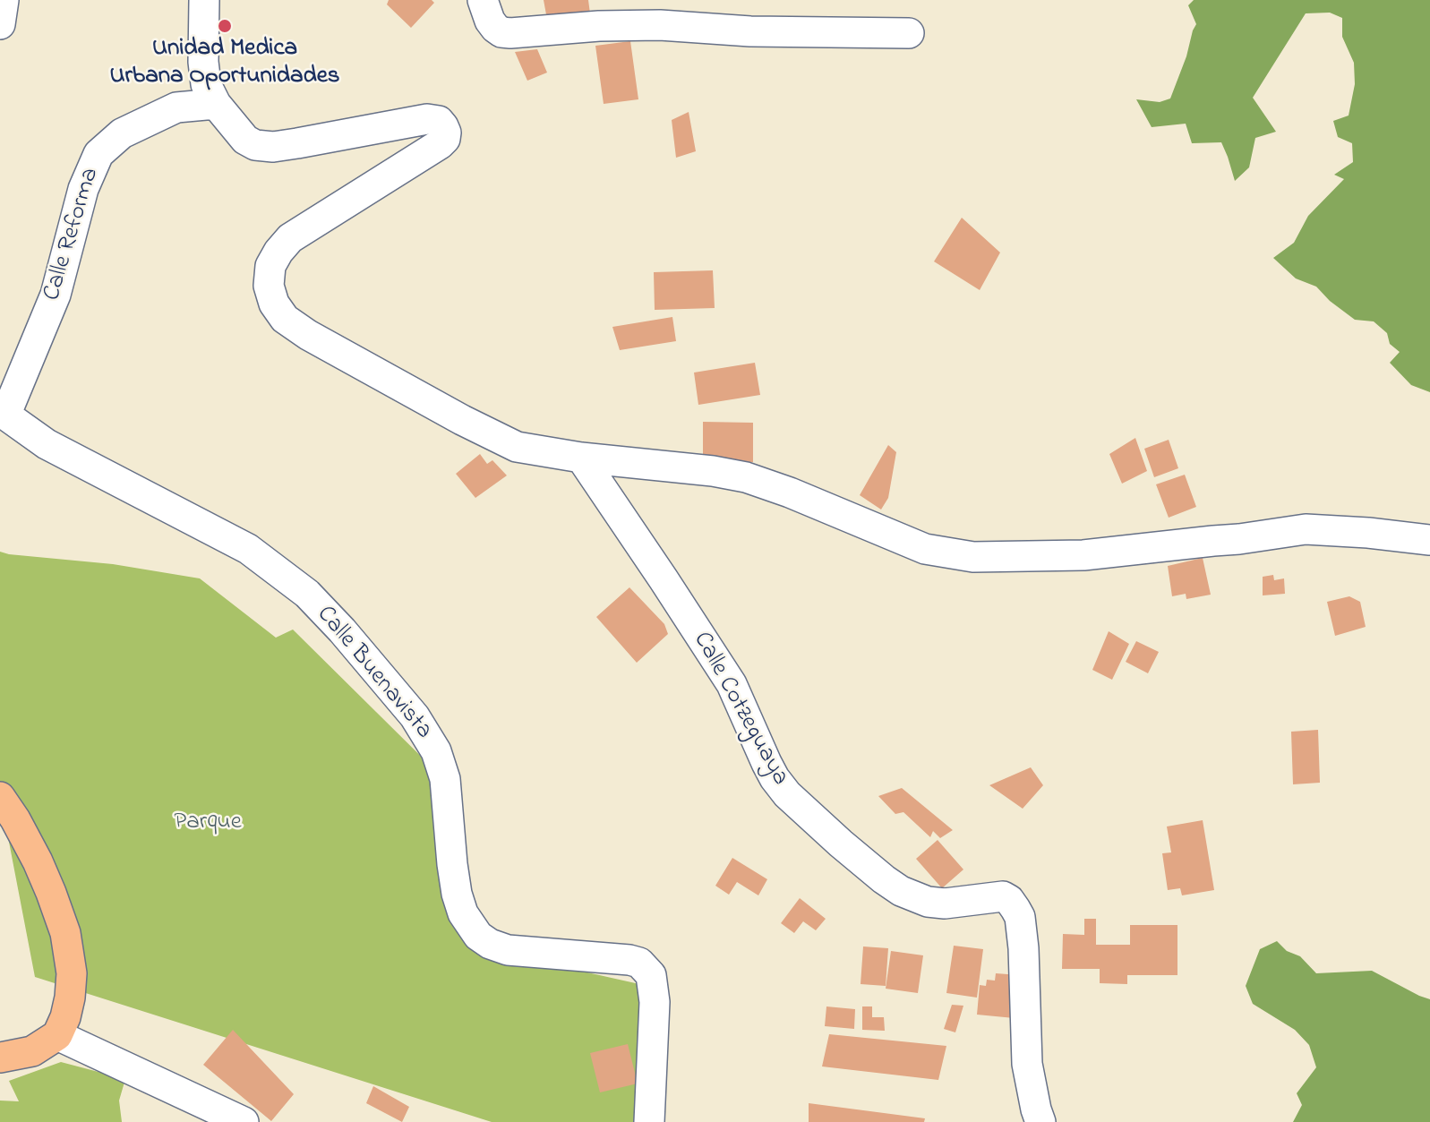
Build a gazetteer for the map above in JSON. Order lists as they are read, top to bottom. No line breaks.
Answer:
{"streets":{"street":["Calle Reforma","Calle Buenavista","Calle Cotzeguaya"]},"crossings":[["Calle Reforma","Calle Buenavista"]],"parks":["Parque"],"places":["Unidad Medica Urbana Oportunidades"]}
